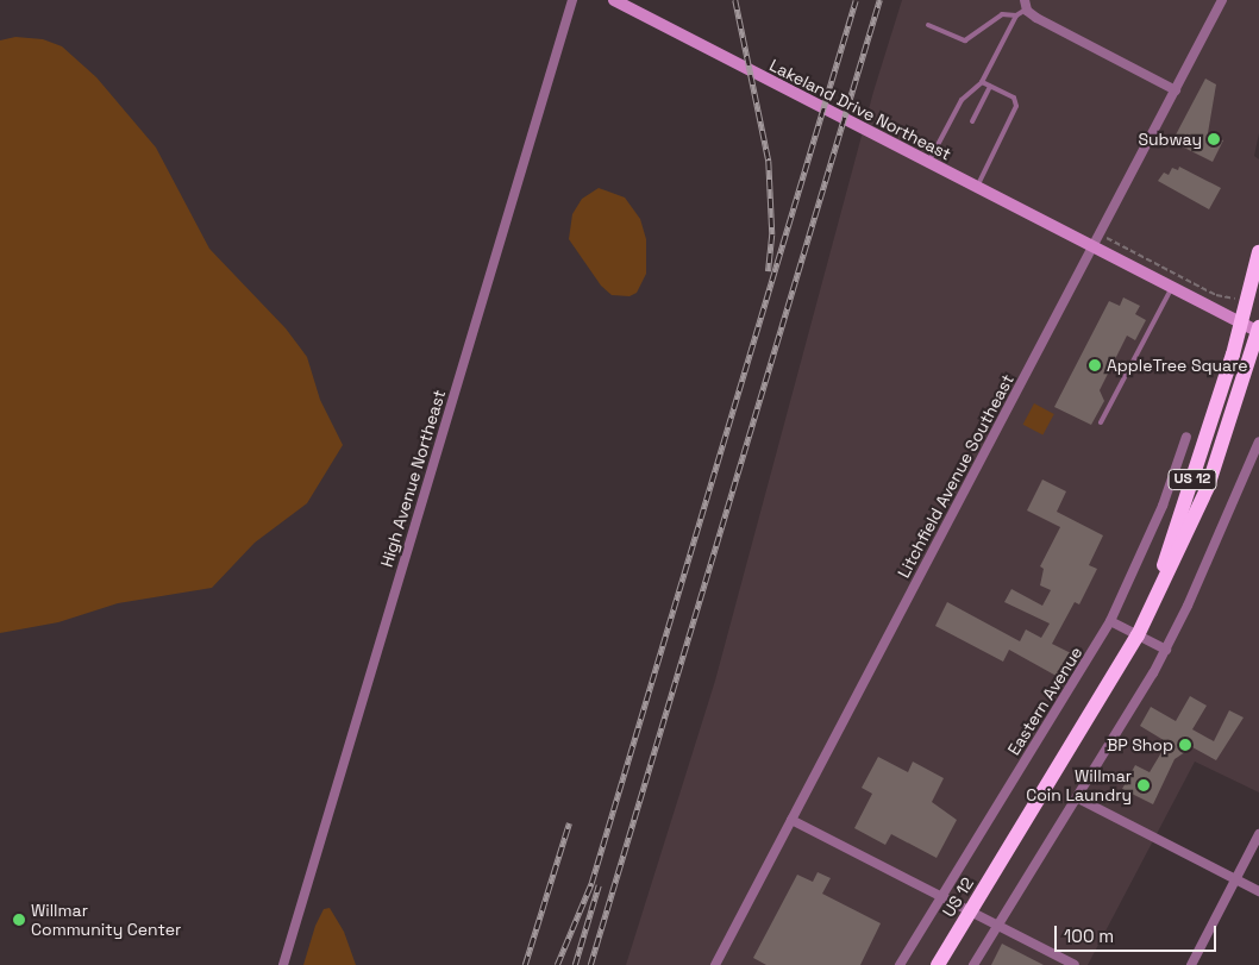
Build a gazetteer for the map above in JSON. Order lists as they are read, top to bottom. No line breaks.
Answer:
{"streets":{"highway":["US 12"],"main road":["Lakeland Drive Northeast"],"street":["Litchfield Avenue Southeast","High Avenue Northeast","Eastern Avenue"]},"crossings":[["Lakeland Drive Northeast","Litchfield Avenue Southeast"],["Lakeland Drive Northeast","US 12"]],"places":["Subway","AppleTree Square","BP Shop","Willmar Coin Laundry","Willmar Community Center"],"scale_bar":"100 m"}
